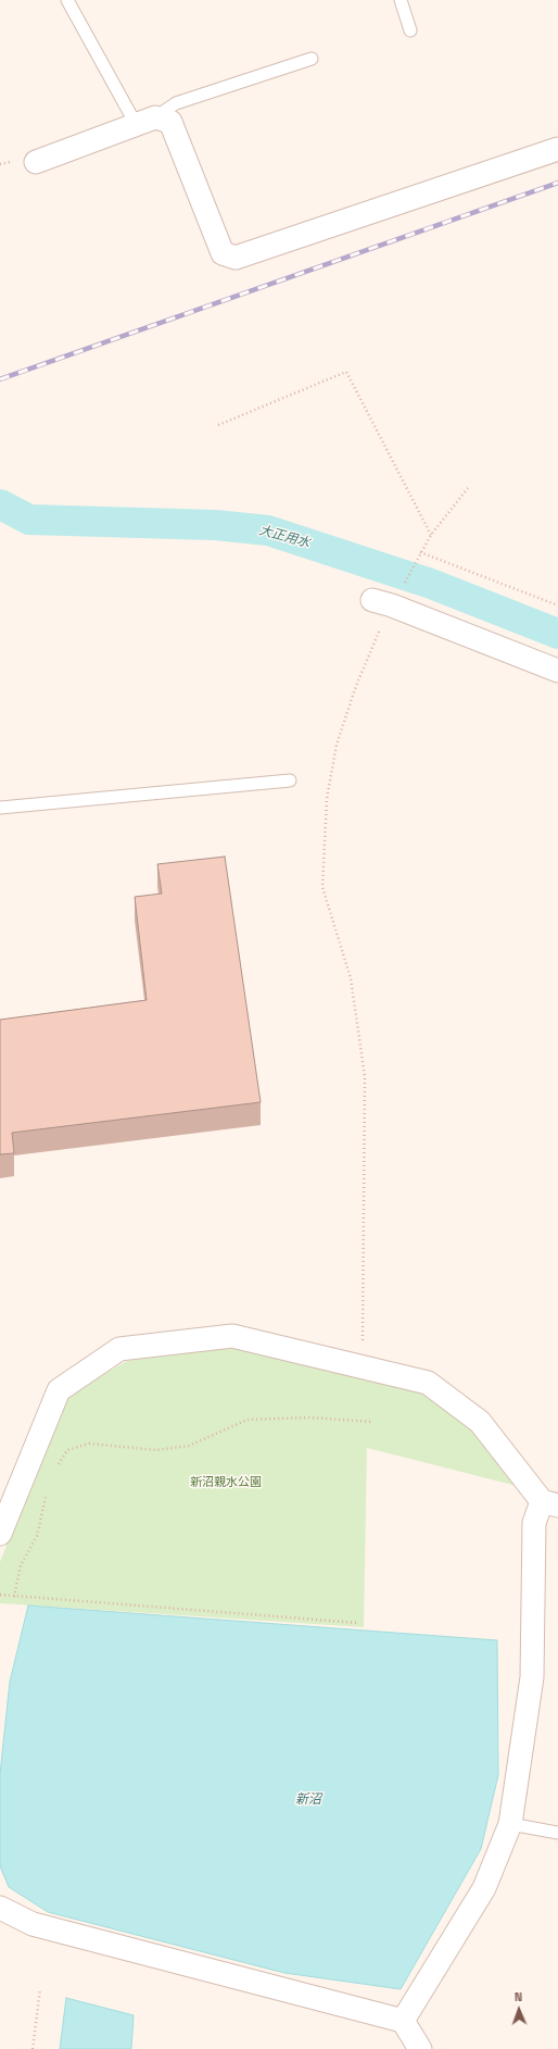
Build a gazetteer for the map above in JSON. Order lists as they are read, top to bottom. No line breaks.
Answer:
{"water":["大正用水","新沼"],"parks":["新沼親水公園"],"north":"top"}
